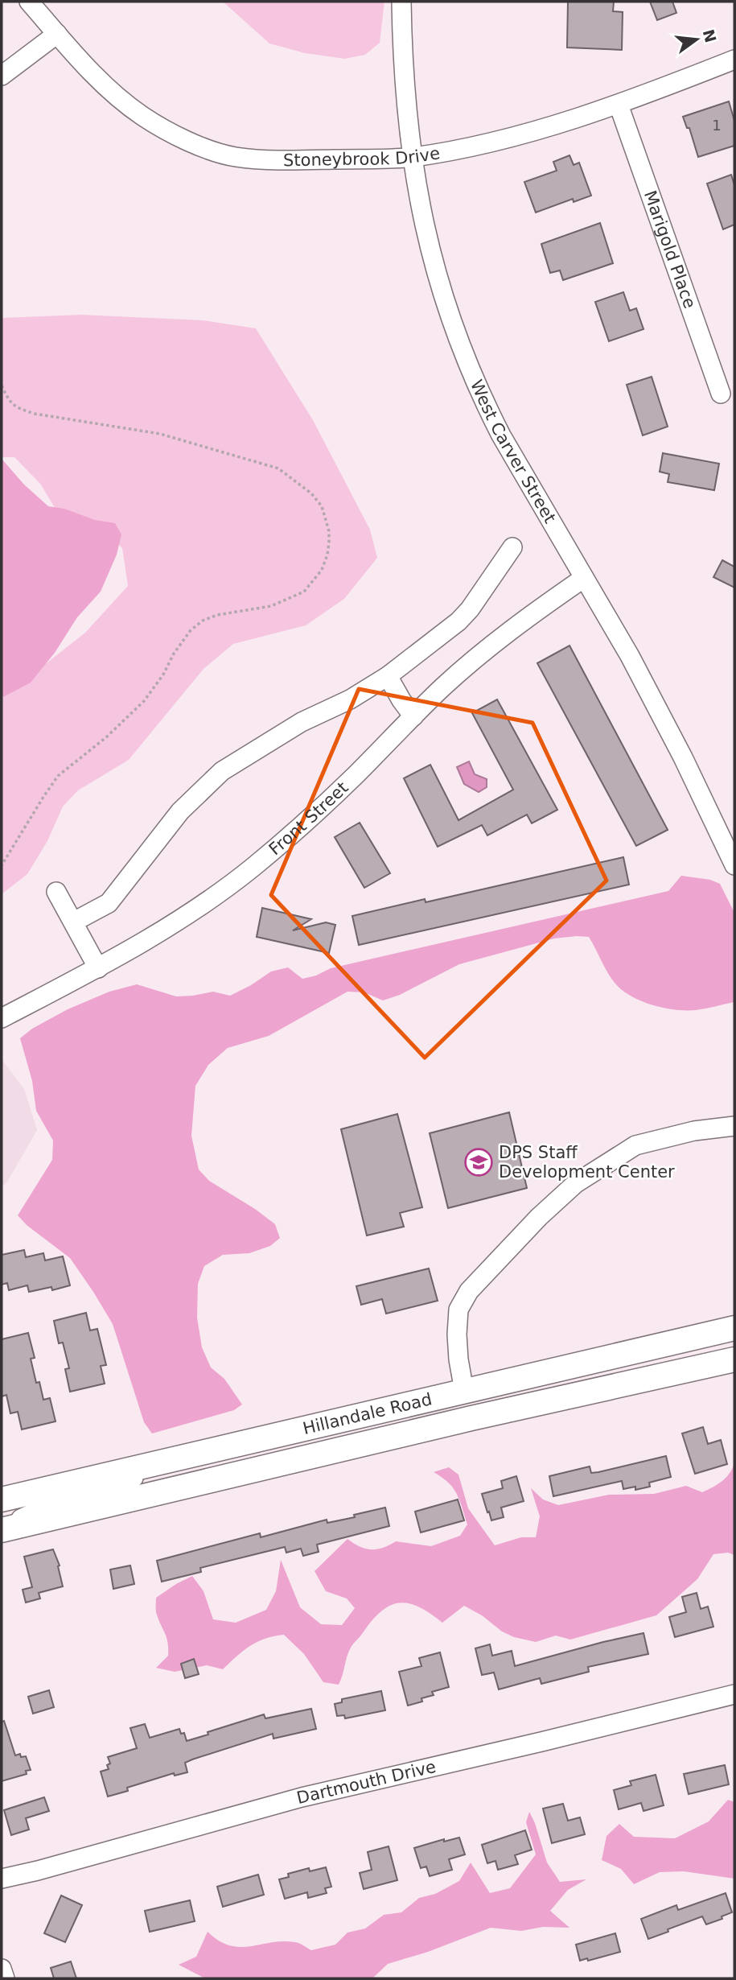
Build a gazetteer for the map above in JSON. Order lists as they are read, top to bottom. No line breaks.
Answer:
{"streets":{"main road":["Hillandale Road"],"street":["Stoneybrook Drive","Marigold Place","West Carver Street","Front Street","Dartmouth Drive"]},"crossings":[["Stoneybrook Drive","Marigold Place"],["Stoneybrook Drive","West Carver Street"],["West Carver Street","Front Street"]],"places":{"school or university":["DPS Staff Development Center"]},"house_numbers":["1"],"north":"right"}
